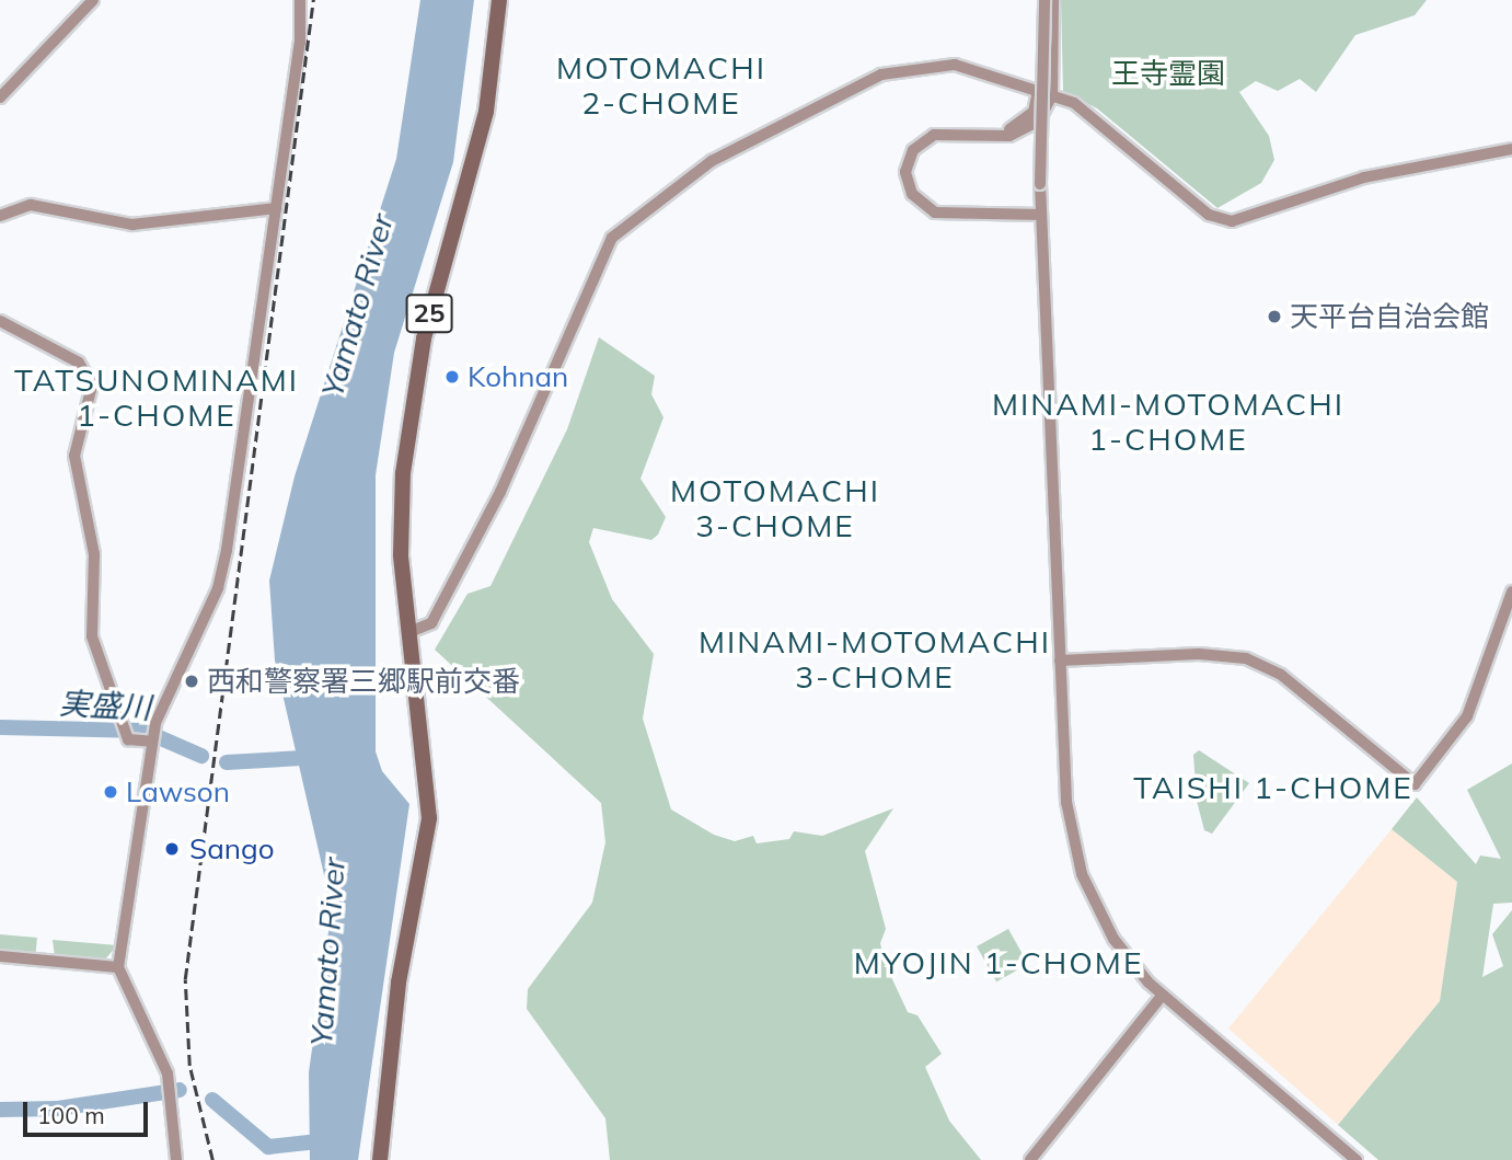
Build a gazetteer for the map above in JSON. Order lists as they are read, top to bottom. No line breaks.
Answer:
{"streets":{"highway":["25"]},"districts":["MOTOMACHI 2-CHOME","TATSUNOMINAMI 1-CHOME","MINAMI-MOTOMACHI 1-CHOME","MOTOMACHI 3-CHOME","MINAMI-MOTOMACHI 3-CHOME","TAISHI 1-CHOME","MYOJIN 1-CHOME"],"water":["Yamato River","実盛川"],"parks":["王寺霊園"],"places":["天平台自治会館","Kohnan","西和警察署三郷駅前交番","Lawson","Sango"],"scale_bar":"100 m"}
